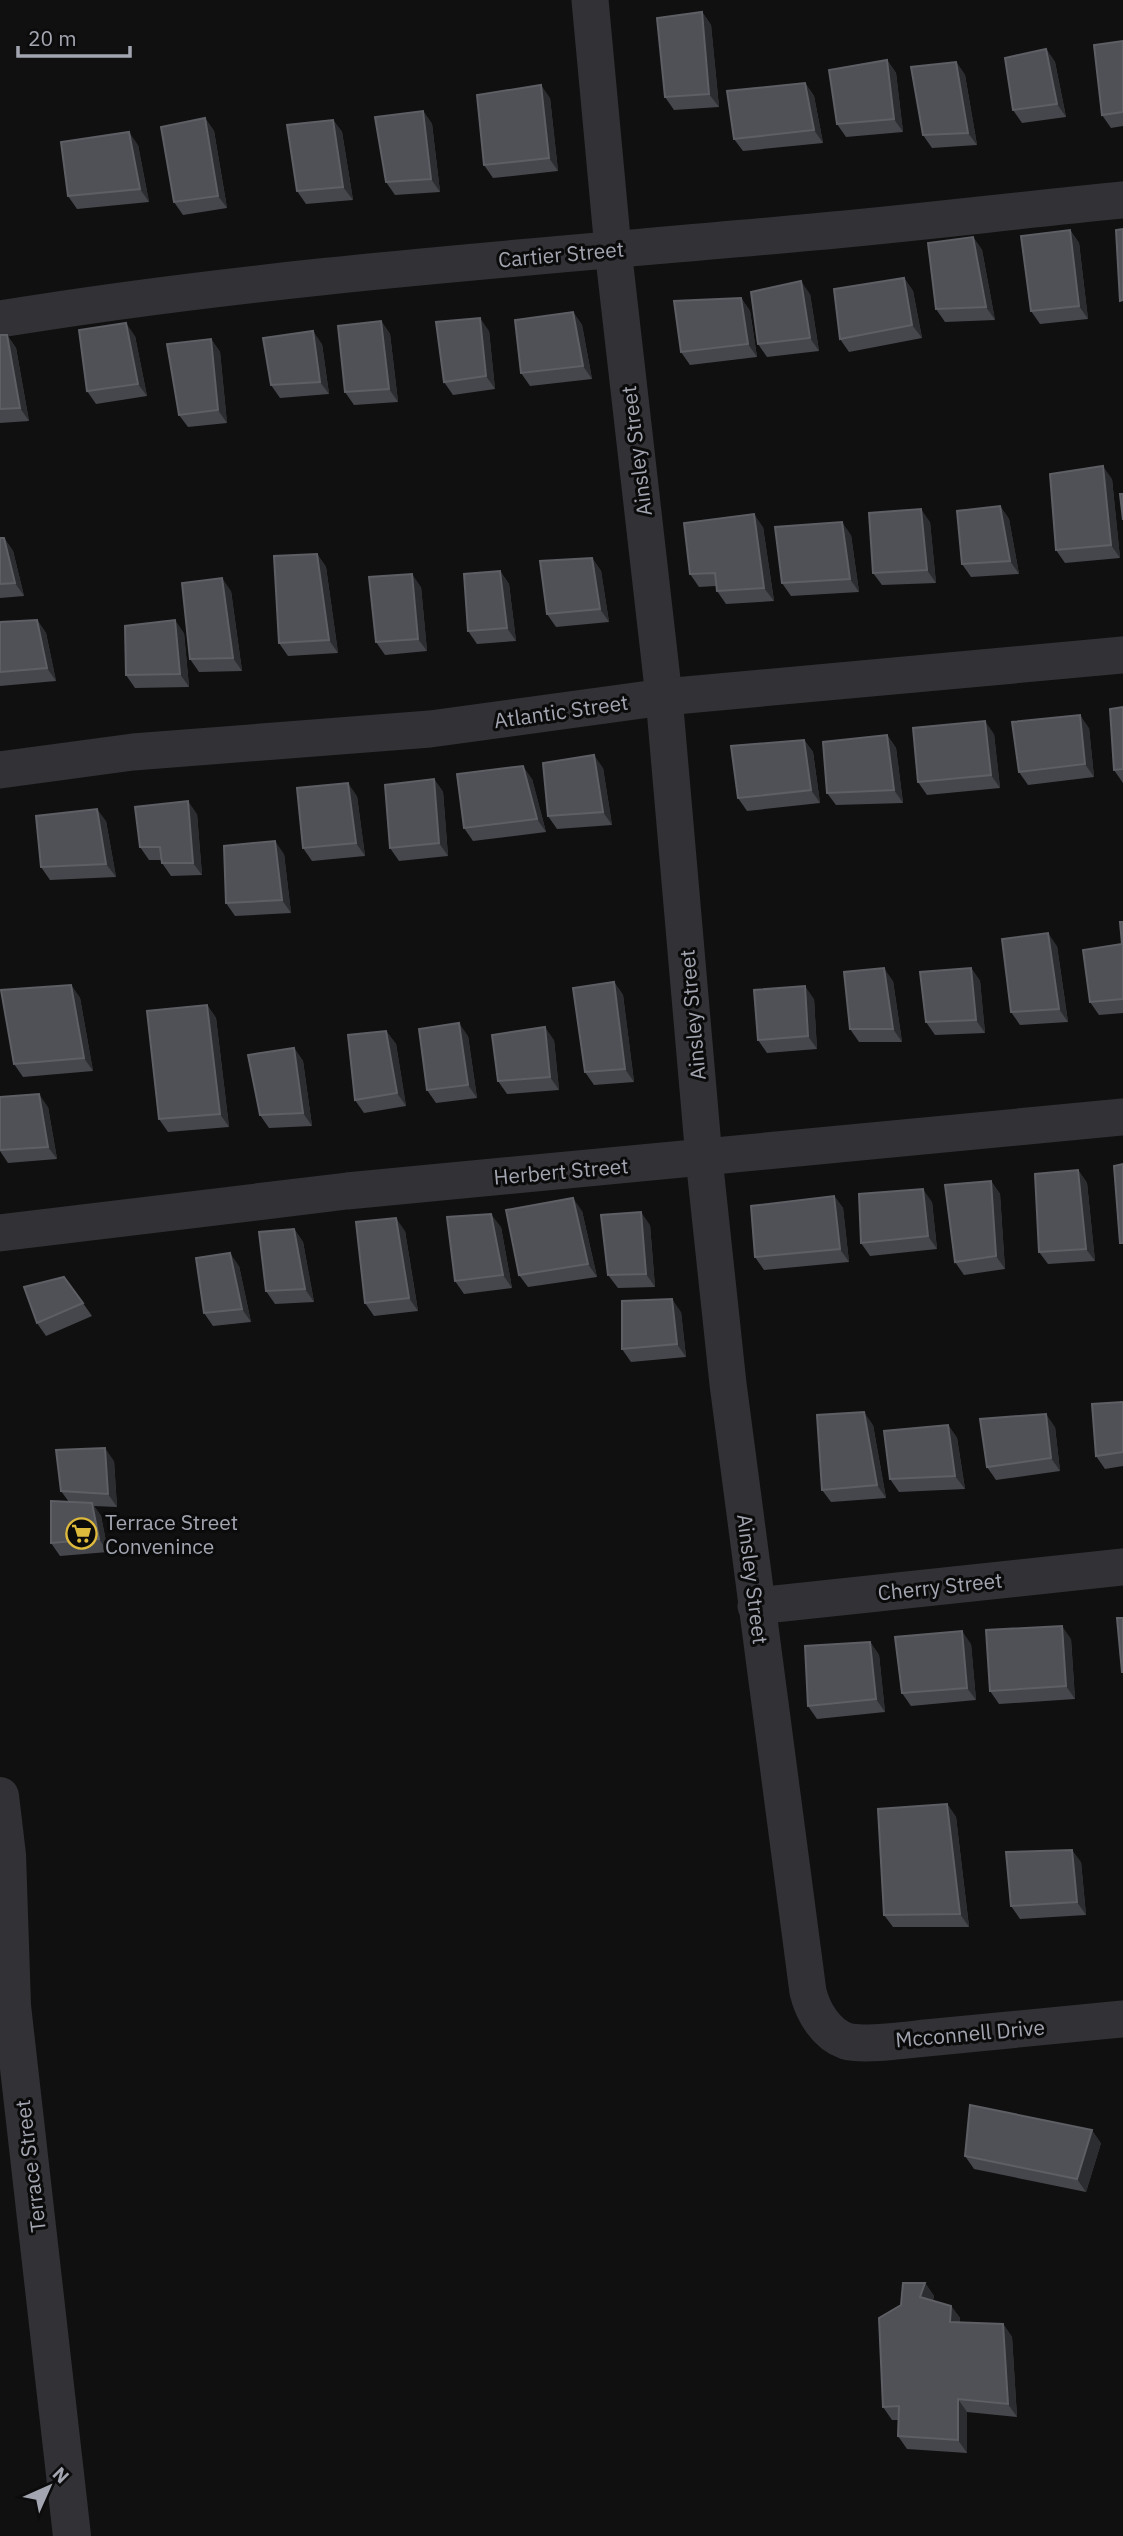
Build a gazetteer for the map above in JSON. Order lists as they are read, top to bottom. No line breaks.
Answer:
{"streets":{"street":["Cartier Street","Ainsley Street","Atlantic Street","Herbert Street","Cherry Street","Mcconnell Drive","Terrace Street"]},"crossings":[["Cartier Street","Ainsley Street"],["Ainsley Street","Atlantic Street"],["Ainsley Street","Herbert Street"],["Ainsley Street","Cherry Street"],["Ainsley Street","Mcconnell Drive"]],"places":{"supermarket":["Terrace Street Convenince"]},"scale_bar":"20 m","north":"top right"}
